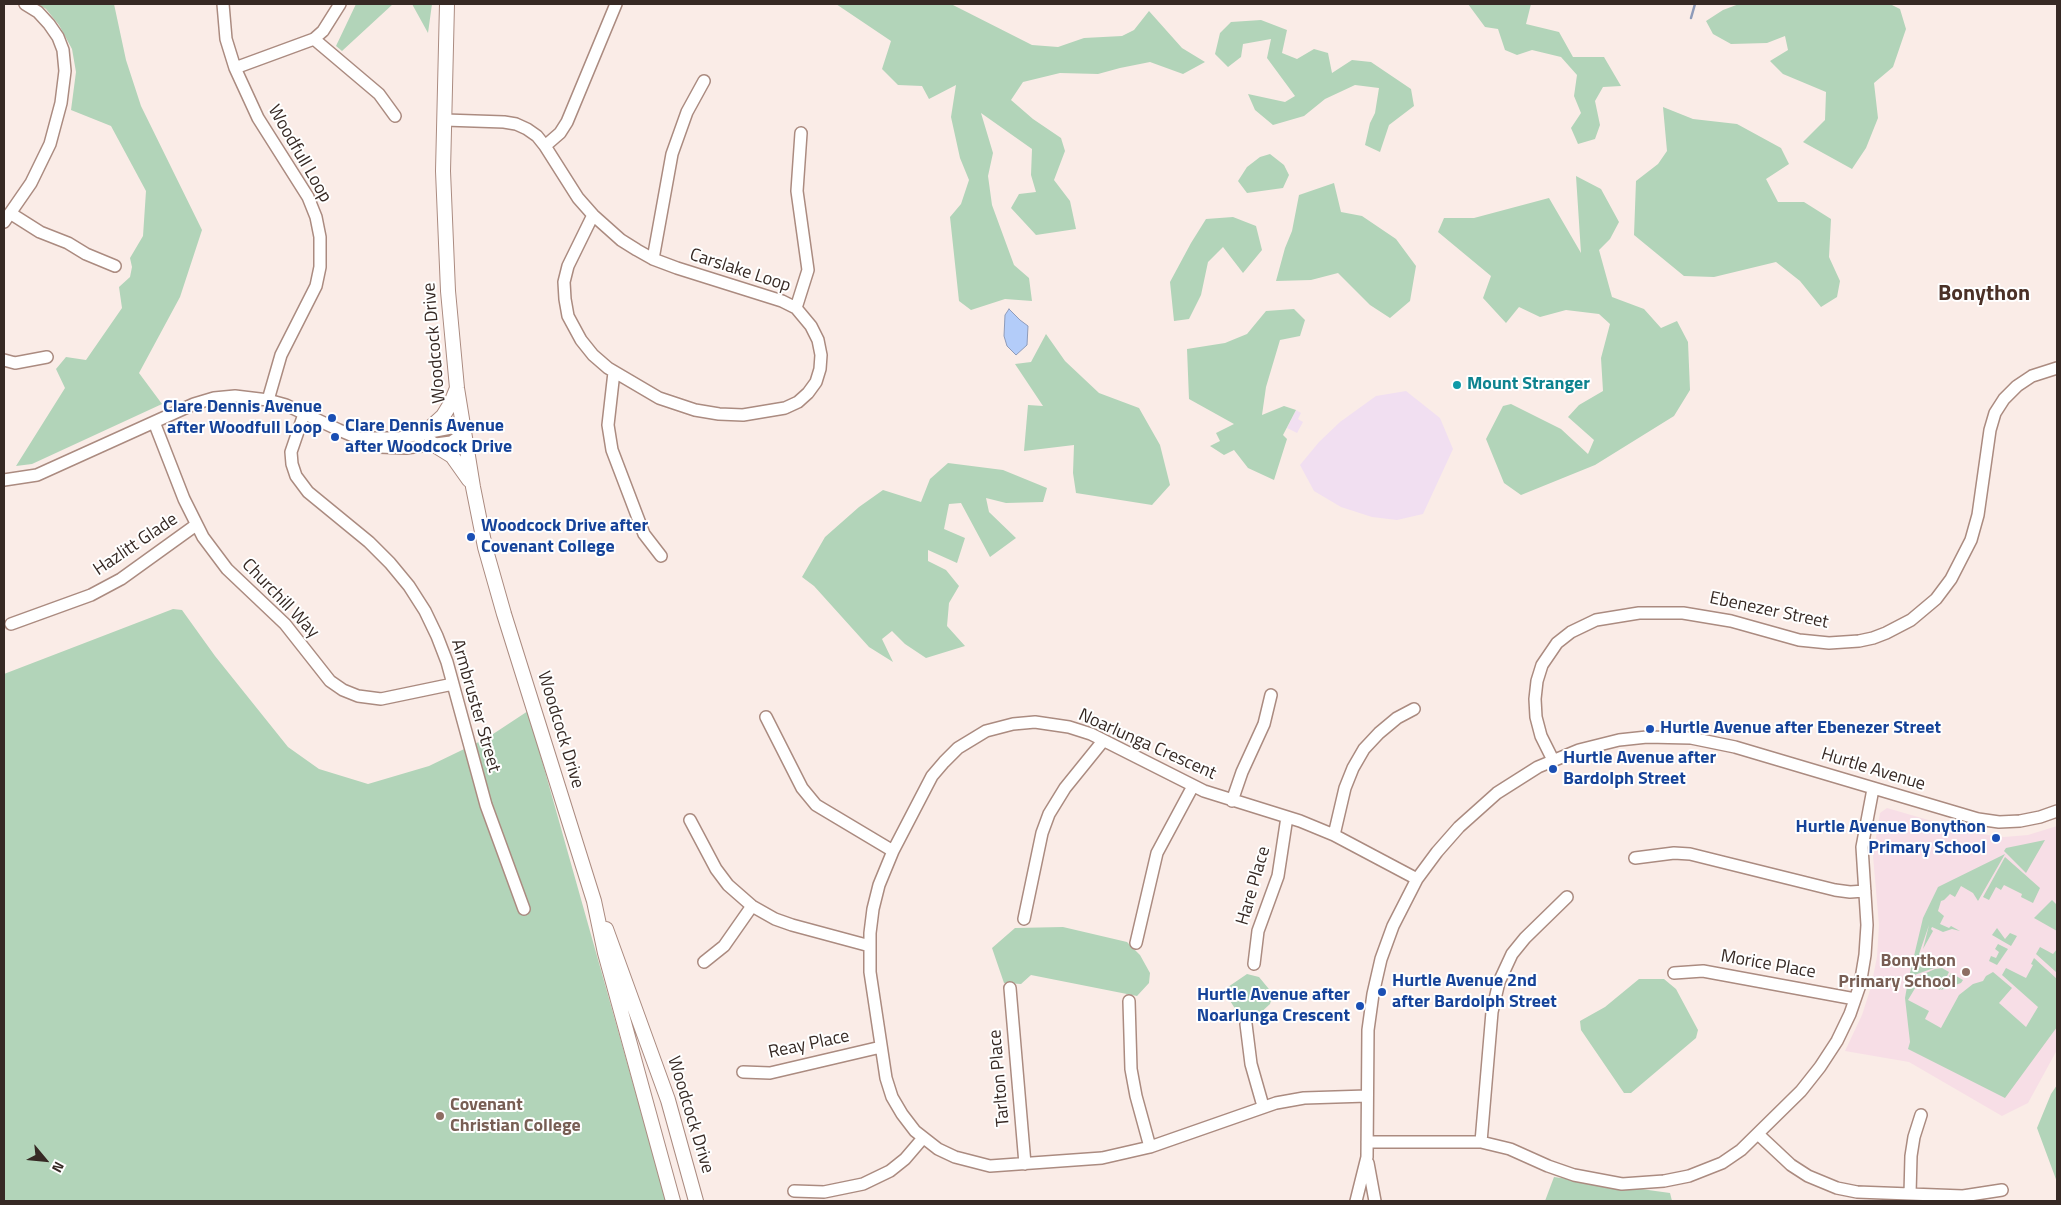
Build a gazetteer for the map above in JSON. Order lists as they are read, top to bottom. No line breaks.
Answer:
{"streets":{"main road":["Woodcock Drive"],"street":["Woodfull Loop","Carslake Loop","Hazlitt Glade","Churchill Way","Ebenezer Street","Armbruster Street","Noarlunga Crescent","Hurtle Avenue","Hare Place","Morice Place","Reay Place","Tarlton Place"]},"crossings":[["Carslake Loop","Woodcock Drive"],["Hazlitt Glade","Churchill Way"],["Churchill Way","Armbruster Street"],["Ebenezer Street","Hurtle Avenue"],["Noarlunga Crescent","Hurtle Avenue"],["Noarlunga Crescent","Hare Place"],["Noarlunga Crescent","Reay Place"],["Noarlunga Crescent","Tarlton Place"]],"districts":["Bonython"],"places":["Mount Stranger","Clare Dennis Avenue after Woodfull Loop","Clare Dennis Avenue after Woodcock Drive","Woodcock Drive after Covenant College","Hurtle Avenue after Ebenezer Street","Hurtle Avenue after Bardolph Street","Hurtle Avenue Bonython Primary School","Bonython Primary School","Hurtle Avenue 2nd after Bardolph Street","Hurtle Avenue after Noarlunga Crescent","Covenant Christian College"],"north":"bottom right"}
